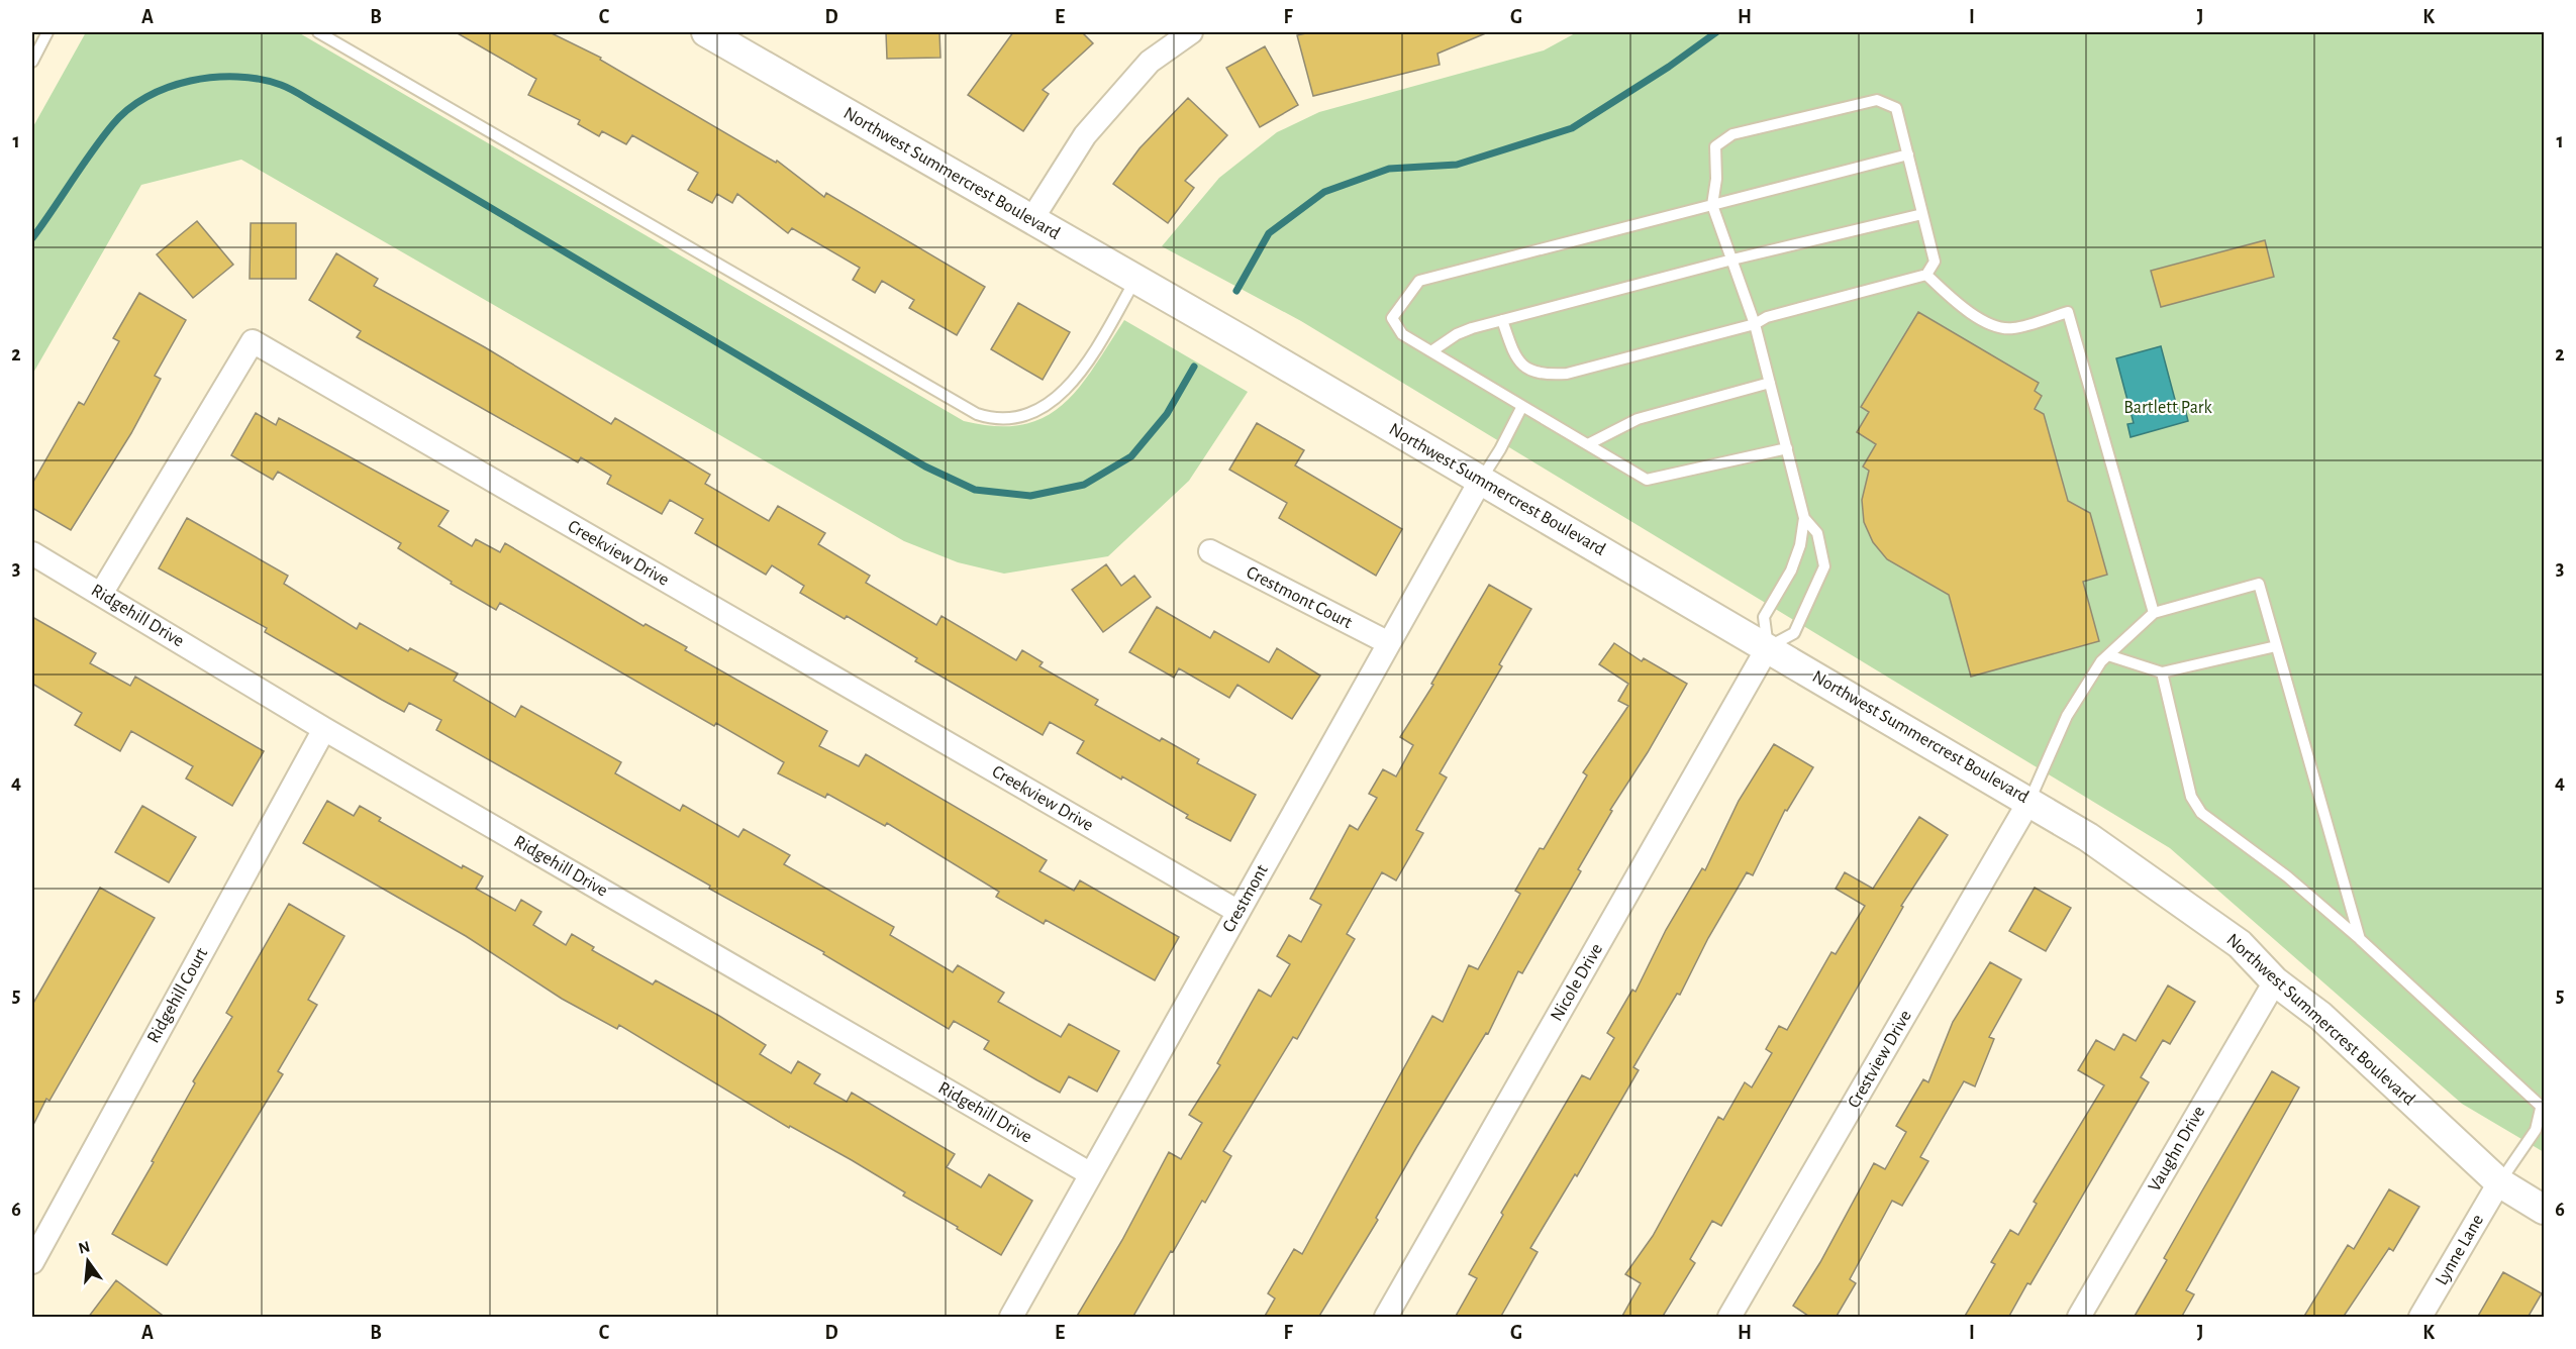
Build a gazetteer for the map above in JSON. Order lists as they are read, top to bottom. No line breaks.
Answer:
{"streets":{"street":["Northwest Summercrest Boulevard","Creekview Drive","Crestmont Court","Ridgehill Drive","Crestmont","Nicole Drive","Ridgehill Court","Crestview Drive","Vaughn Drive","Lynne Lane"]},"crossings":[["Northwest Summercrest Boulevard","Crestmont"],["Northwest Summercrest Boulevard","Nicole Drive"],["Northwest Summercrest Boulevard","Crestview Drive"],["Northwest Summercrest Boulevard","Vaughn Drive"],["Northwest Summercrest Boulevard","Lynne Lane"],["Creekview Drive","Ridgehill Drive"],["Creekview Drive","Crestmont"],["Crestmont Court","Crestmont"],["Ridgehill Drive","Crestmont"],["Ridgehill Drive","Ridgehill Court"]],"parks":["Bartlett Park"],"north":"top","grid":{"columns":["A","B","C","D","E","F","G","H","I","J","K"],"rows":["1","2","3","4","5","6"]}}
